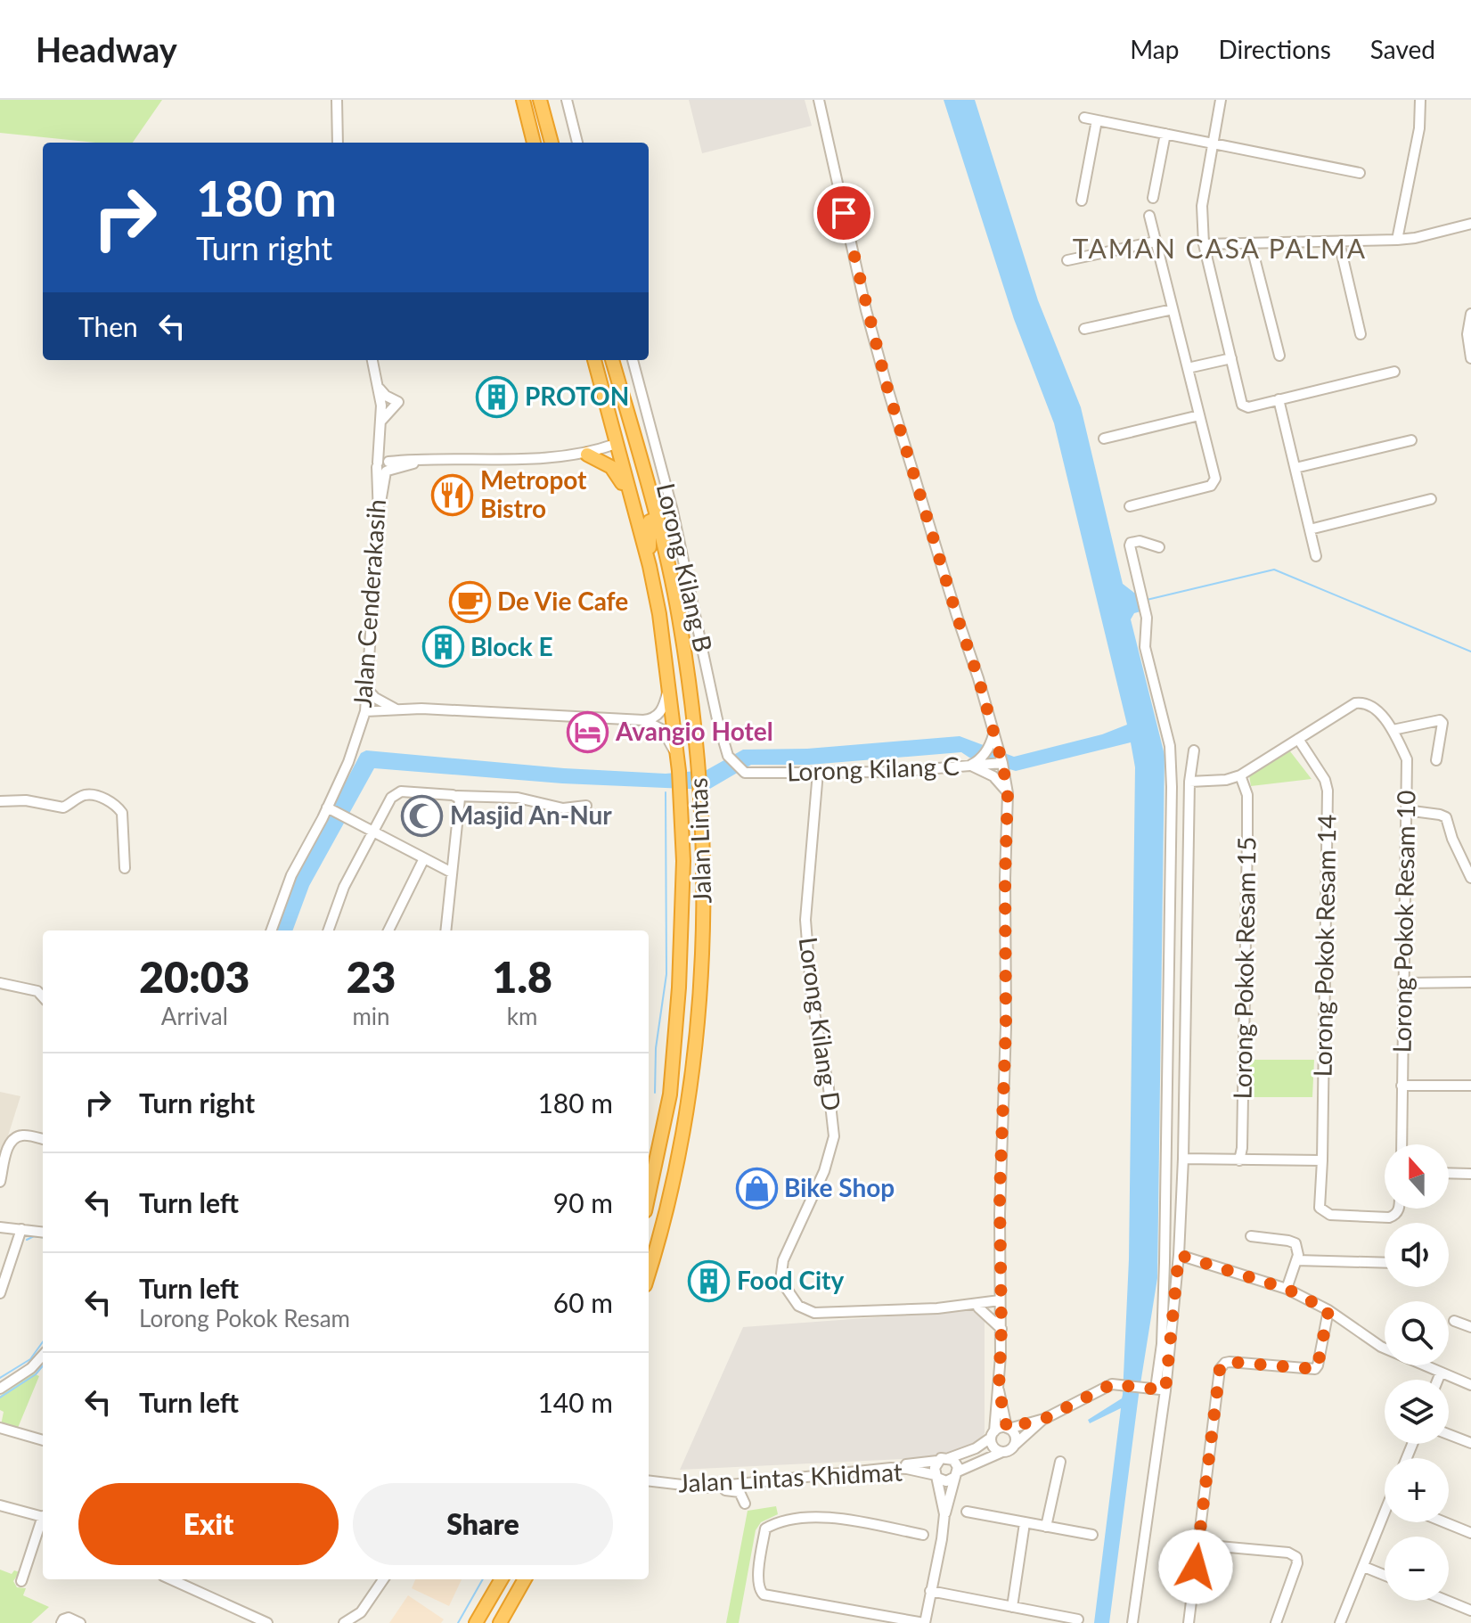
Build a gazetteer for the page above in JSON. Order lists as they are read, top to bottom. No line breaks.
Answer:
{"streets":{"highway":["Jalan Lintas"],"street":["Lorong Kilang B","Jalan Cenderakasih","Lorong Kilang C","Lorong Pokok Resam 10","Lorong Pokok Resam 14","Lorong Pokok Resam 15","Lorong Kilang D","Jalan Lintas Khidmat"]},"crossings":[["Lorong Kilang B","Lorong Kilang C"],["Lorong Kilang C","Lorong Kilang D"],["Lorong Pokok Resam 10","Lorong Pokok Resam 14"]],"districts":["TAMAN CASA PALMA"],"places":{"building":["PROTON","Block E","Food City"],"restaurant":["Metropot Bistro"],"cafe":["De Vie Cafe"],"hotel":["Avangio Hotel"],"mosque":["Masjid An-Nur"],"shop":["Bike Shop"]},"north":"top","page":{"header":"Headway","nav":["Map","Directions","Saved"],"turn":["180 m","Turn right"],"then":"Then","eta":["20:03","Arrival","23","min","1.8","km"],"list":[{"name":"Turn right","value":"180 m"},{"name":"Turn left","value":"90 m"},{"name":"Turn left","note":"Lorong Pokok Resam","value":"60 m"},{"name":"Turn left","value":"140 m"}],"map_buttons":["+","−"],"buttons":["Exit","Share"]}}
